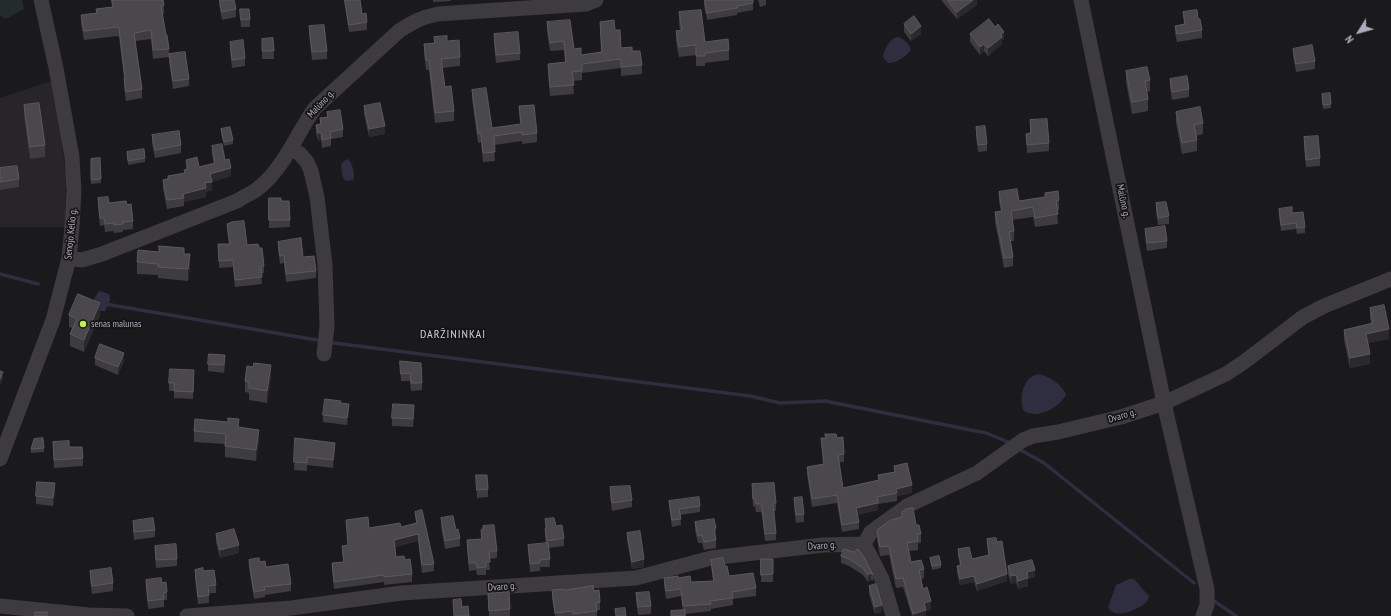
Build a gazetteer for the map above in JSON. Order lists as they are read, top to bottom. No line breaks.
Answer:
{"streets":{"street":["Malūno g.","Senojo Kelio g.","Dvaro g."]},"crossings":[["Malūno g.","Senojo Kelio g."],["Malūno g.","Dvaro g."]],"districts":["DARŽININKAI"],"places":["senas malunas"],"north":"bottom left"}
